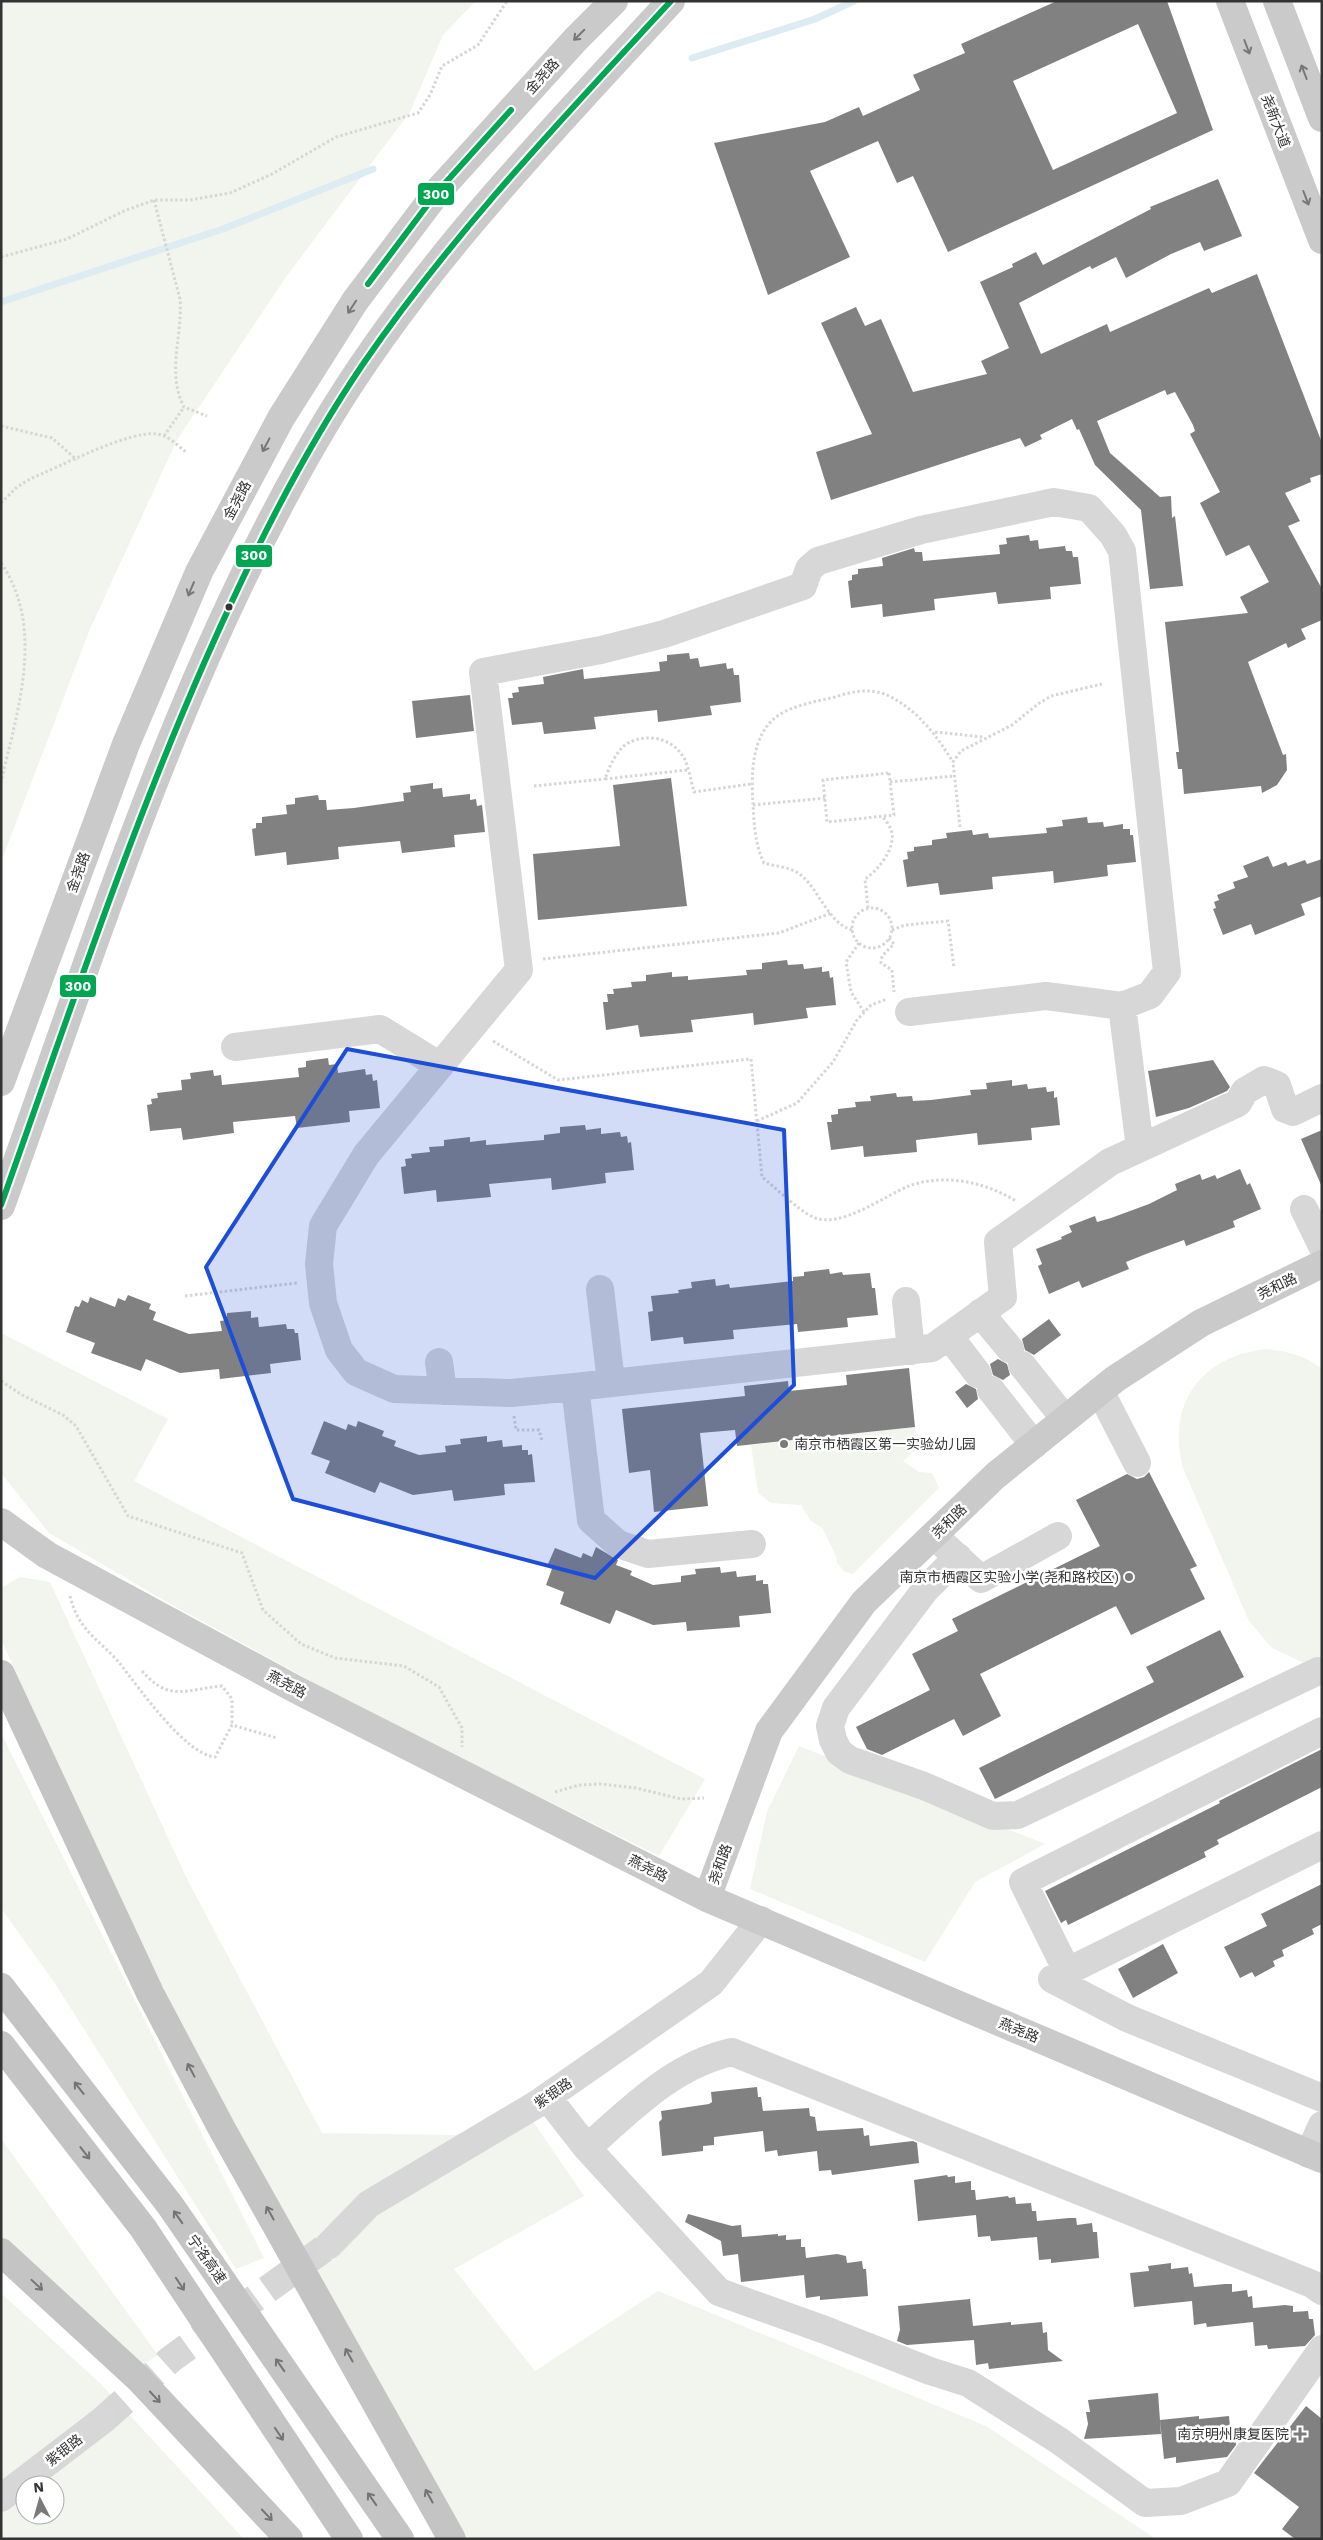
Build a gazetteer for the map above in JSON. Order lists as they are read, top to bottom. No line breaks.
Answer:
{"streets":{"highway":["宁洛高速"],"main road":["金尧路","尧新大道","尧和路","燕尧路"],"street":["紫银路"]},"crossings":[["尧和路","燕尧路"],["燕尧路","紫银路"]],"places":{"other":["南京市栖霞区第一实验幼儿园","南京市栖霞区实验小学(尧和路校区)"],"health":["南京明州康复医院"]},"lines":["transit line 300"],"north":"top"}
